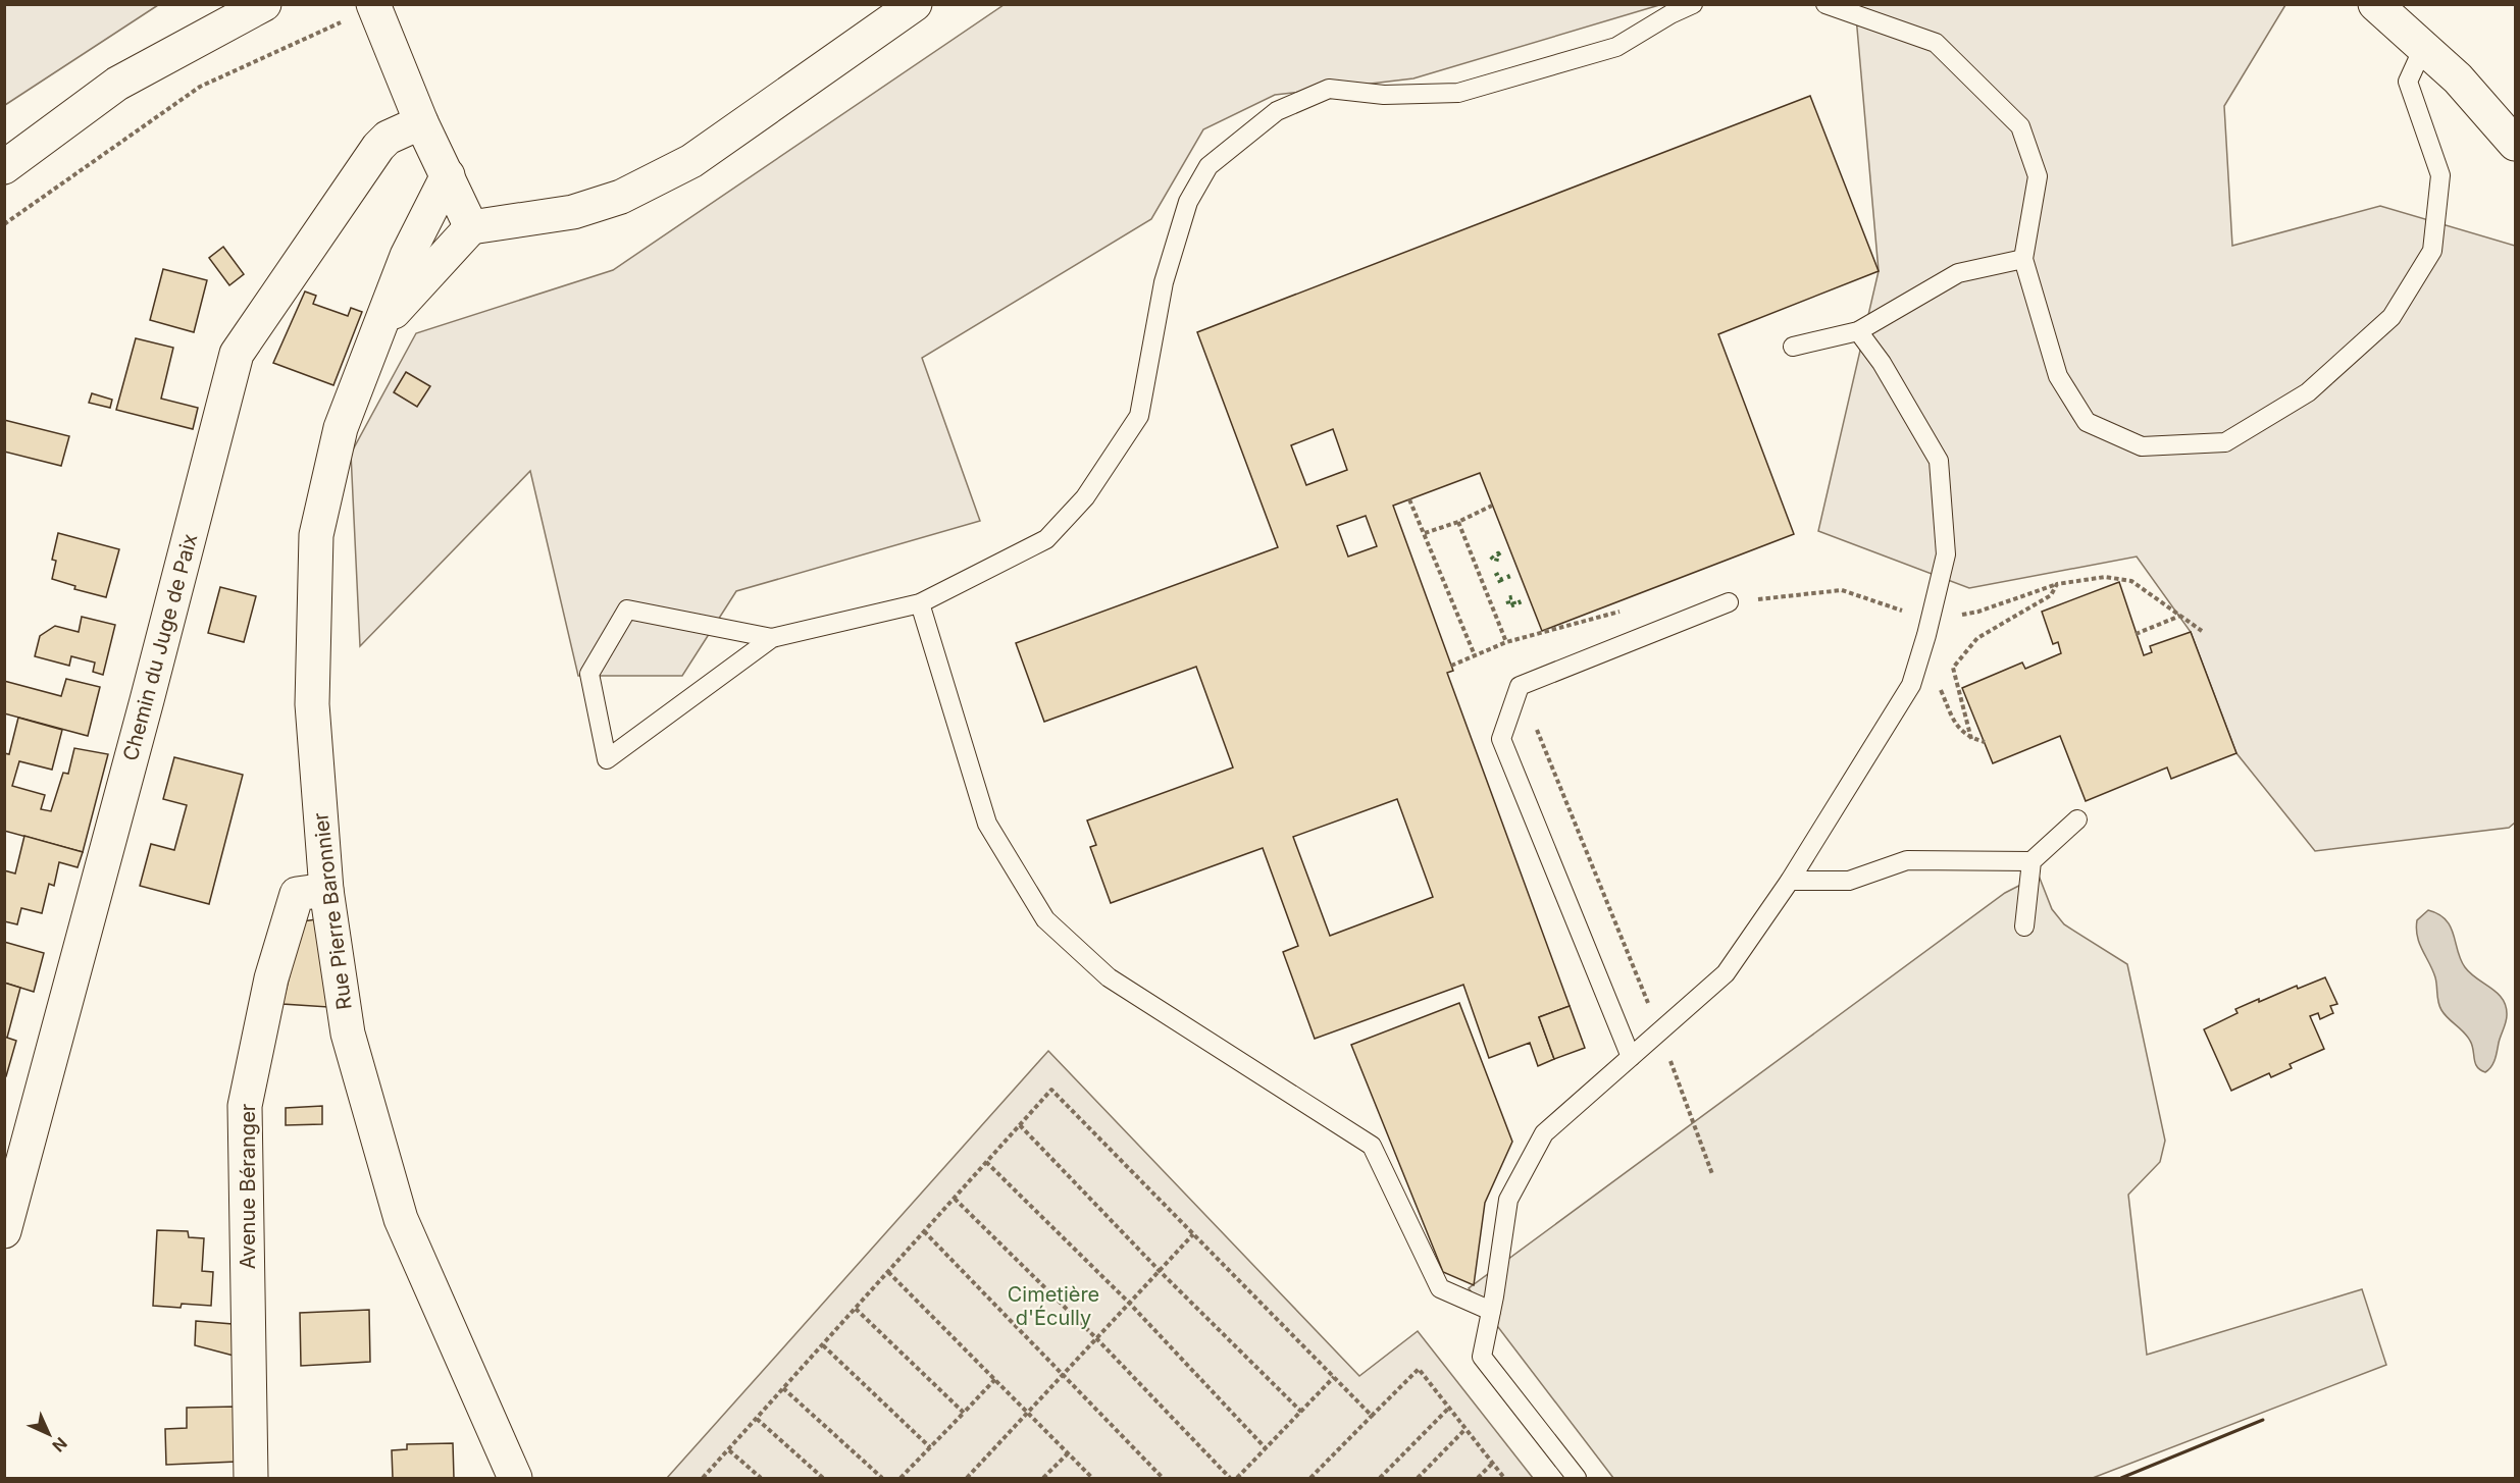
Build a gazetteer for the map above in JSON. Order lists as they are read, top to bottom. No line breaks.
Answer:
{"streets":{"street":["Chemin du Juge de Paix","Rue Pierre Baronnier","Avenue Béranger"]},"crossings":[["Rue Pierre Baronnier","Avenue Béranger"]],"parks":["Cimetière d'Écully"],"north":"bottom right"}
